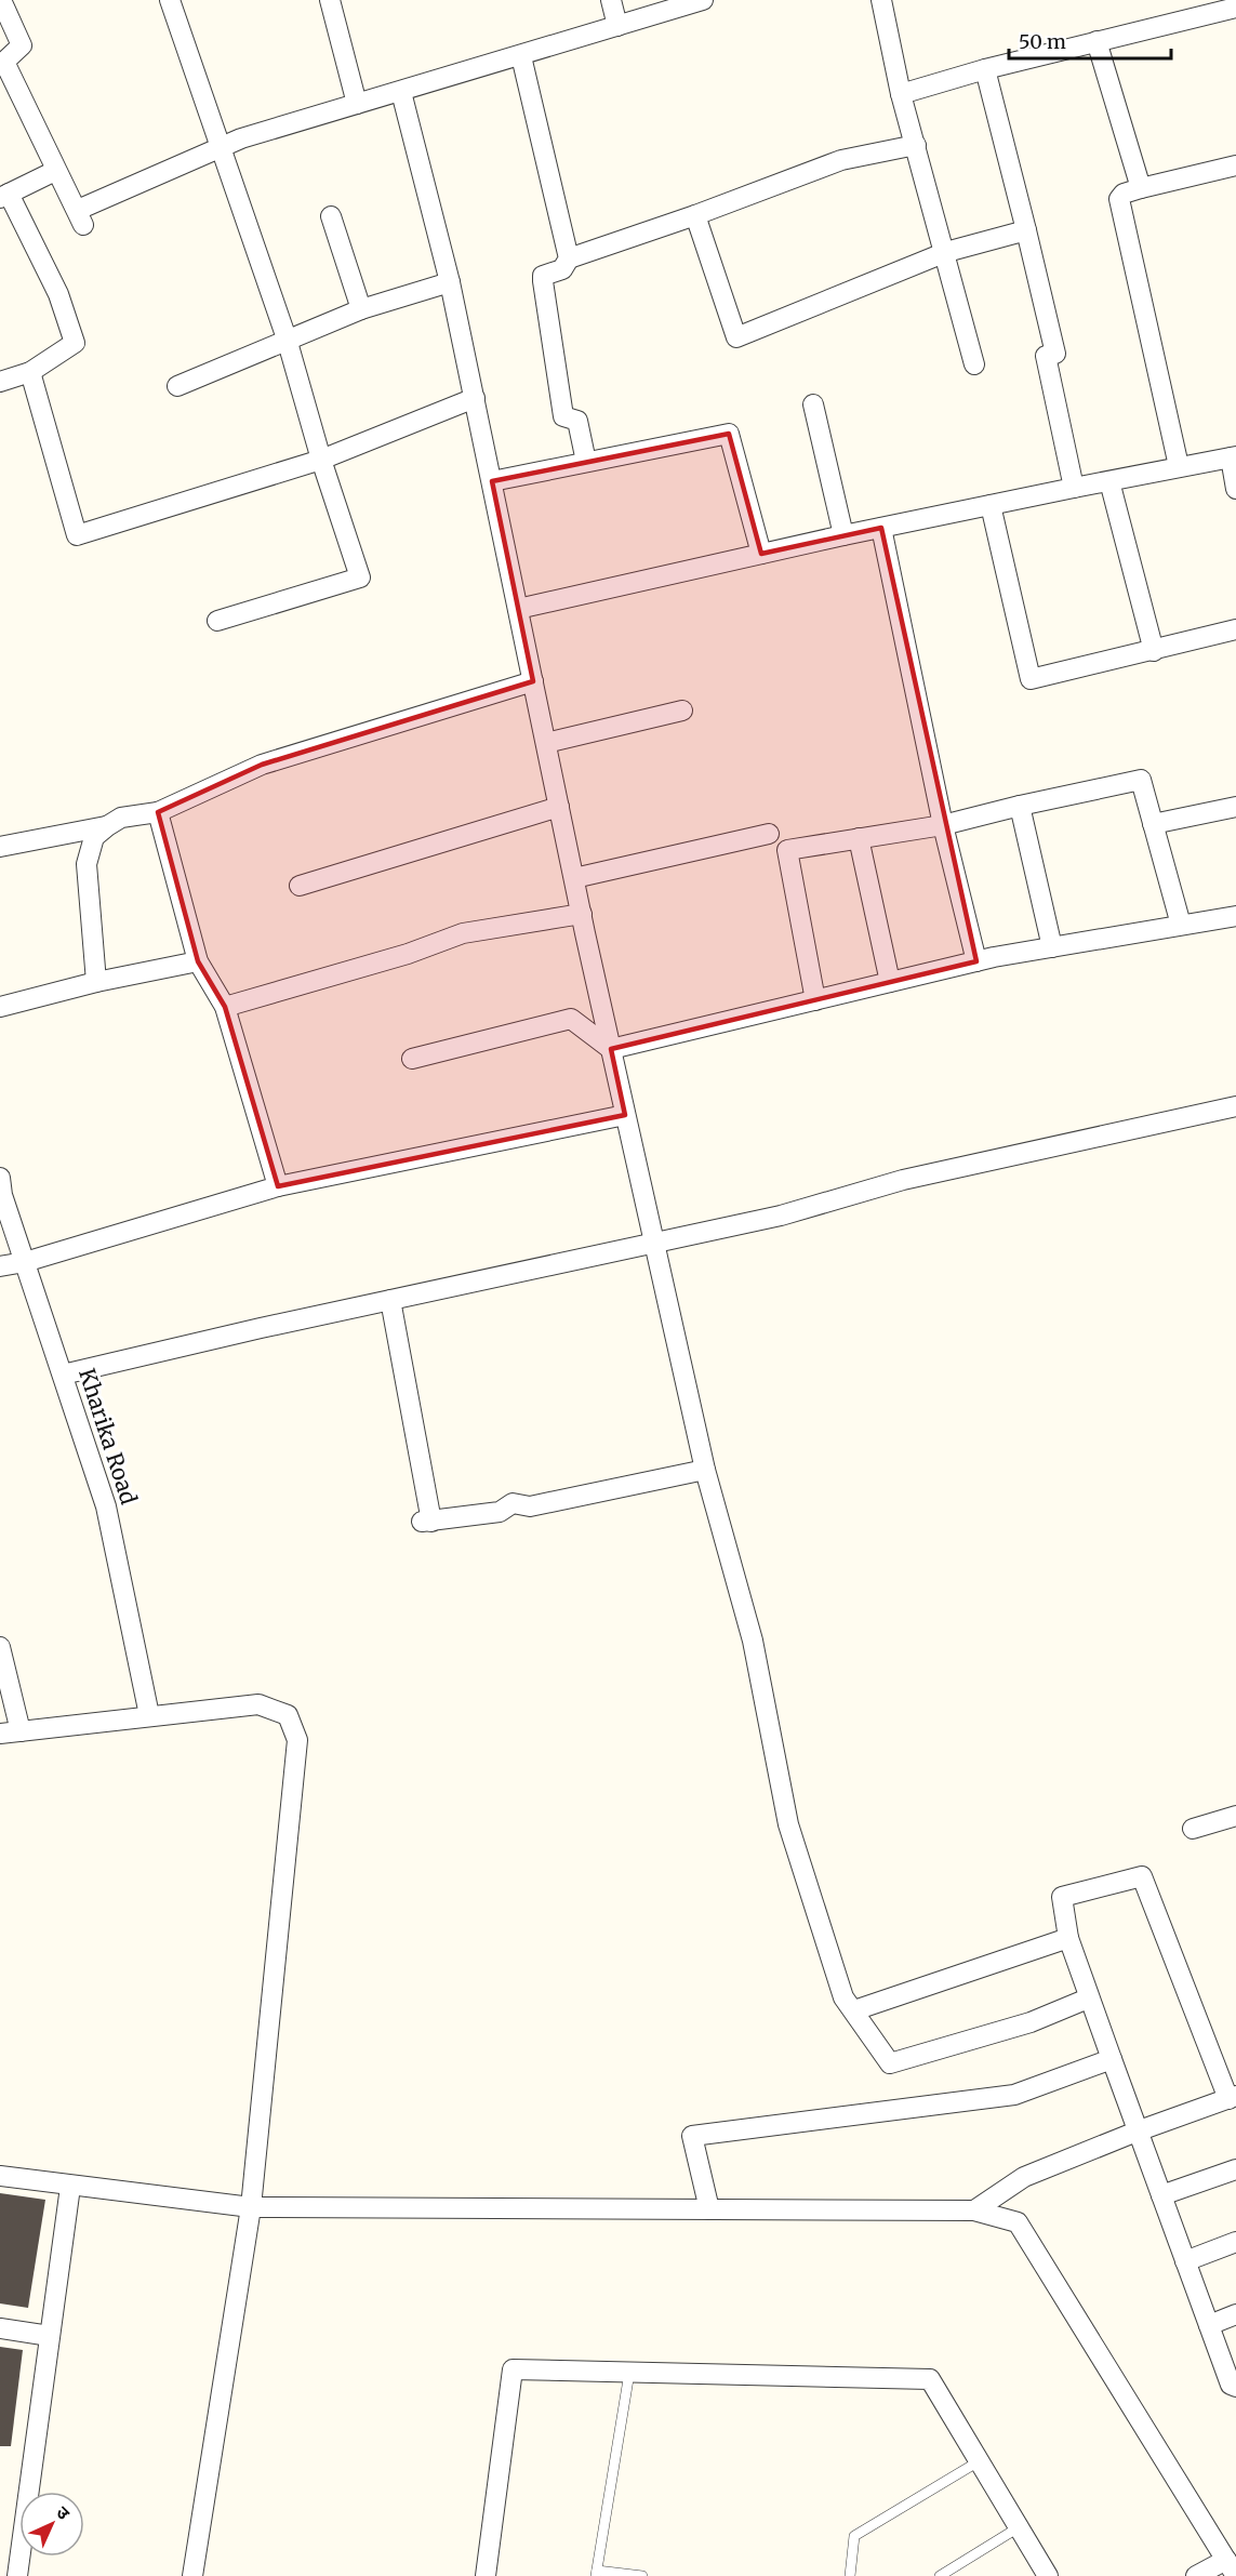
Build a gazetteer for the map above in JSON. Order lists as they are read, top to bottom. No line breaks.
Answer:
{"streets":{"street":["Kharika Road"]},"scale_bar":"50 m","north":"top right"}
